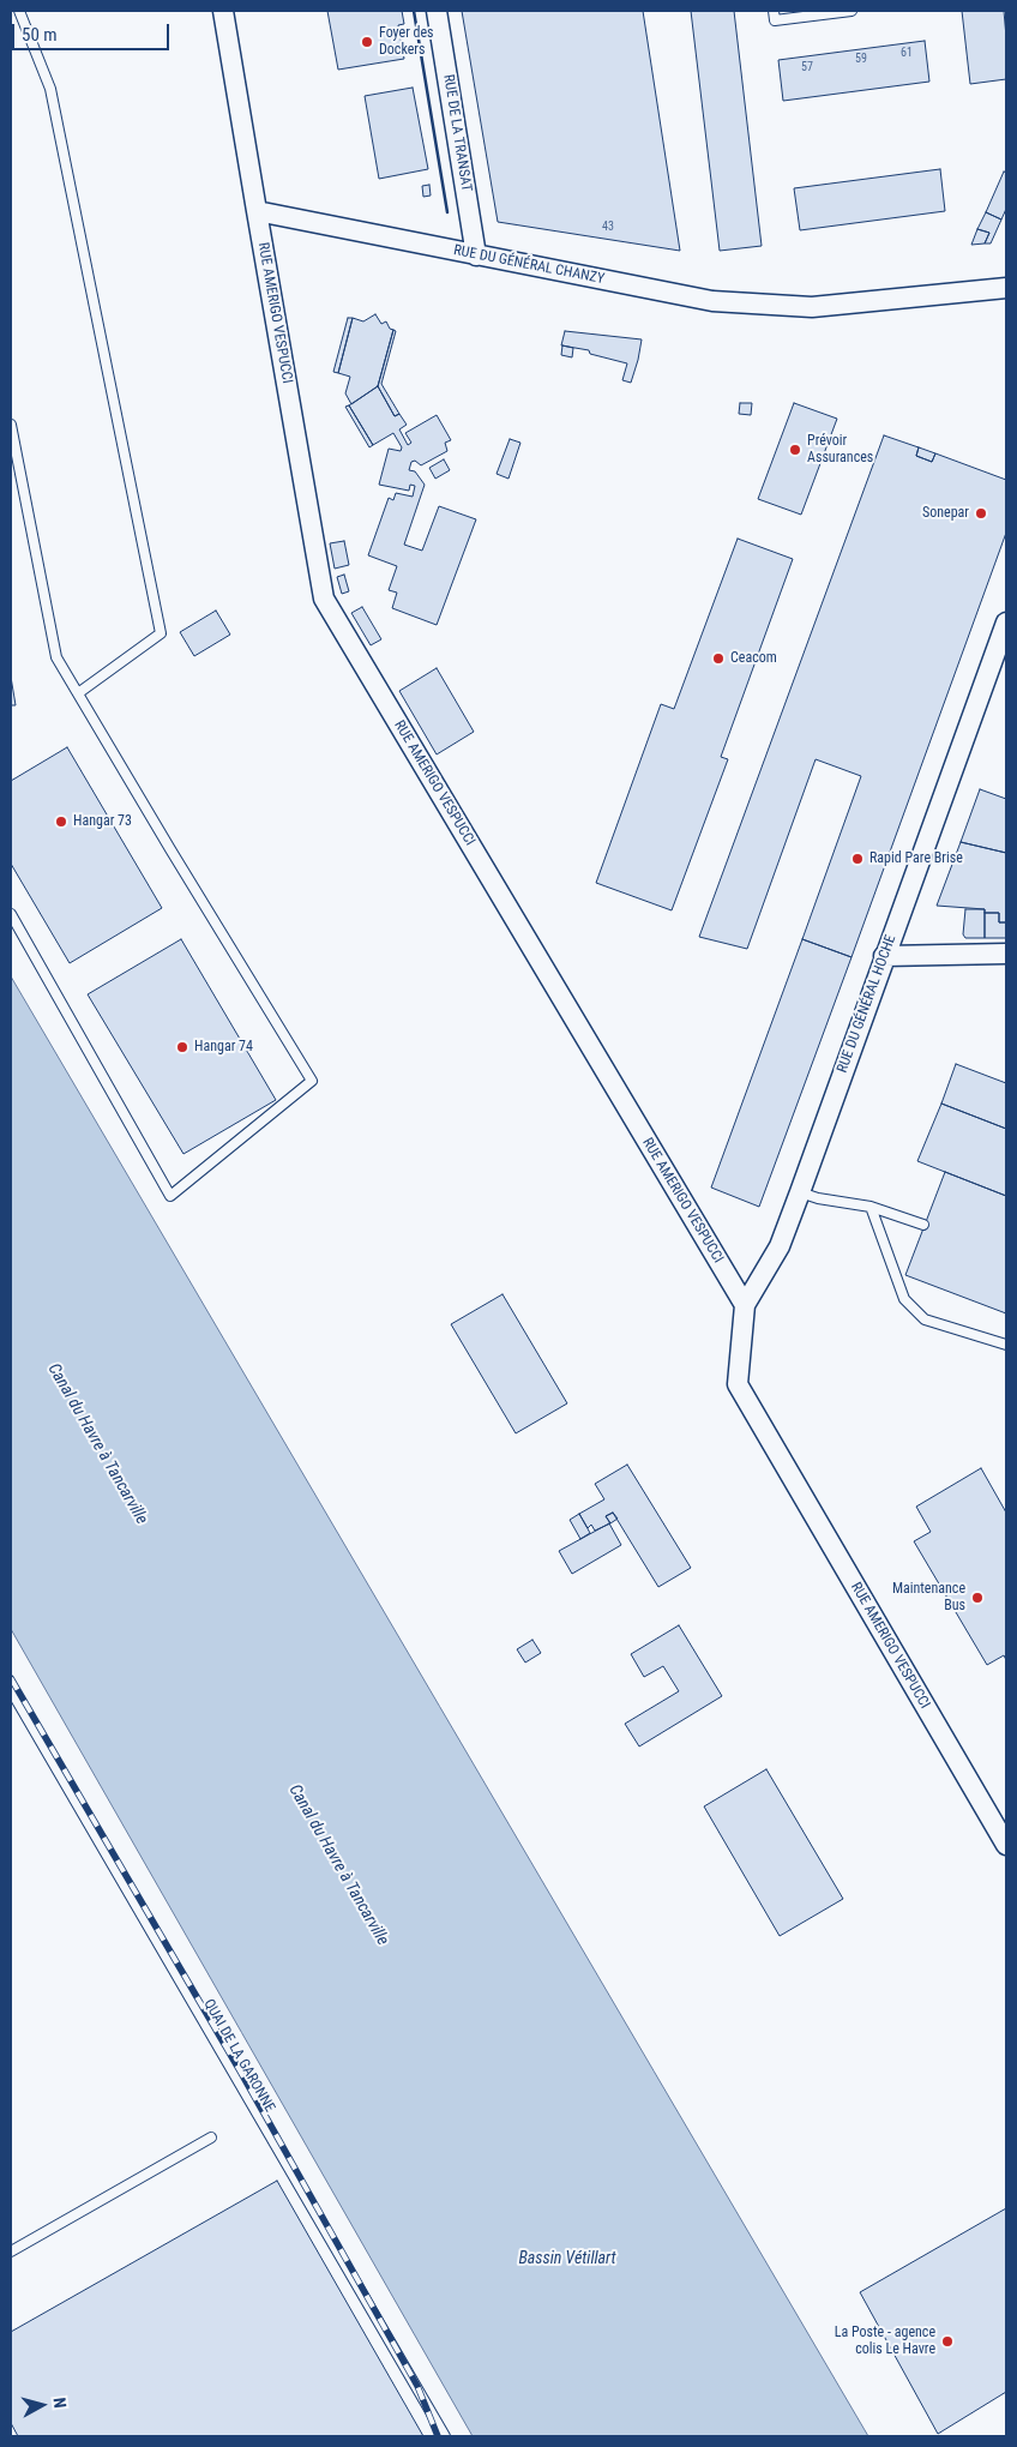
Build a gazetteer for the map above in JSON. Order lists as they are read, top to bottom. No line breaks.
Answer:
{"streets":{"street":["RUE DE LA TRANSAT","RUE DU GÉNÉRAL CHANZY","RUE AMERIGO VESPUCCI","RUE DU GÉNÉRAL HOCHE"],"lane":["QUAI DE LA GARONNE"]},"crossings":[["RUE DE LA TRANSAT","RUE DU GÉNÉRAL CHANZY"],["RUE DU GÉNÉRAL CHANZY","RUE AMERIGO VESPUCCI"],["RUE AMERIGO VESPUCCI","RUE DU GÉNÉRAL HOCHE"]],"water":["Canal du Havre à Tancarville","Bassin Vétillart"],"places":["Foyer des Dockers","Prévoir Assurances","Sonepar","Ceacom","Hangar 73","Rapid Pare Brise","Hangar 74","Maintenance Bus","La Poste - agence colis Le Havre"],"house_numbers":["61","59","57","43"],"scale_bar":"50 m","north":"right"}
